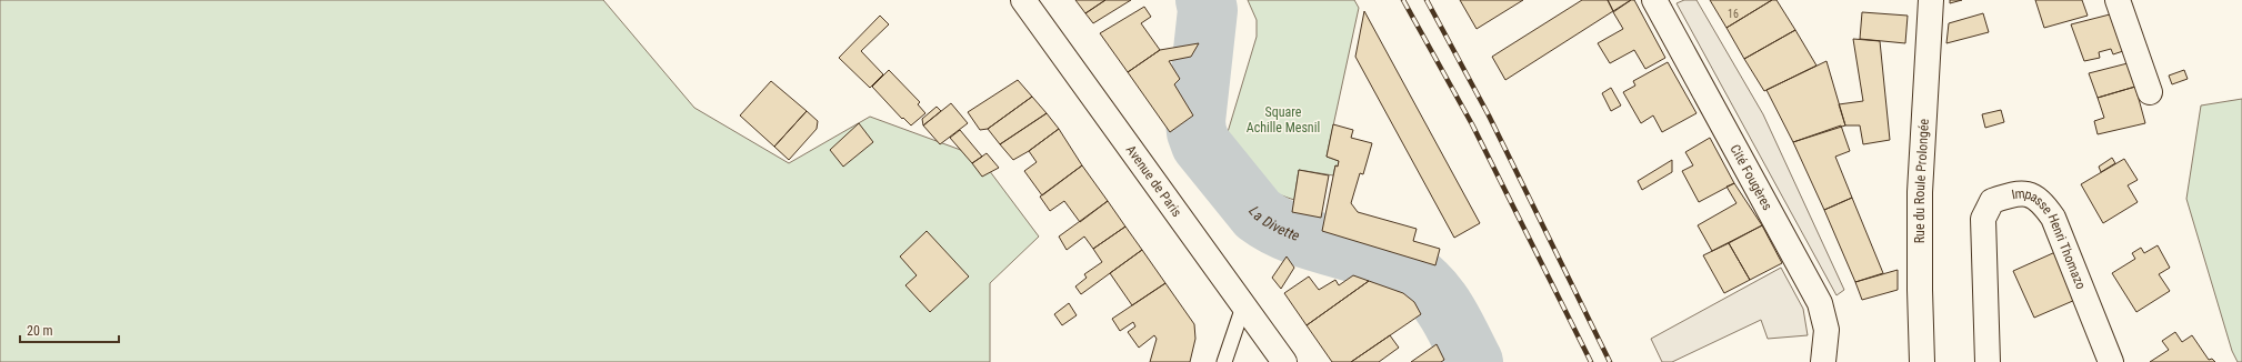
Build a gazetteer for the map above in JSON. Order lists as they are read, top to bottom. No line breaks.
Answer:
{"streets":{"street":["Cité Fougères","Avenue de Paris","Rue du Roule Prolongée","Impasse Henri Thomazo"]},"water":["La Divette"],"parks":["Square Achille Mesnil"],"house_numbers":["16"],"scale_bar":"20 m"}
